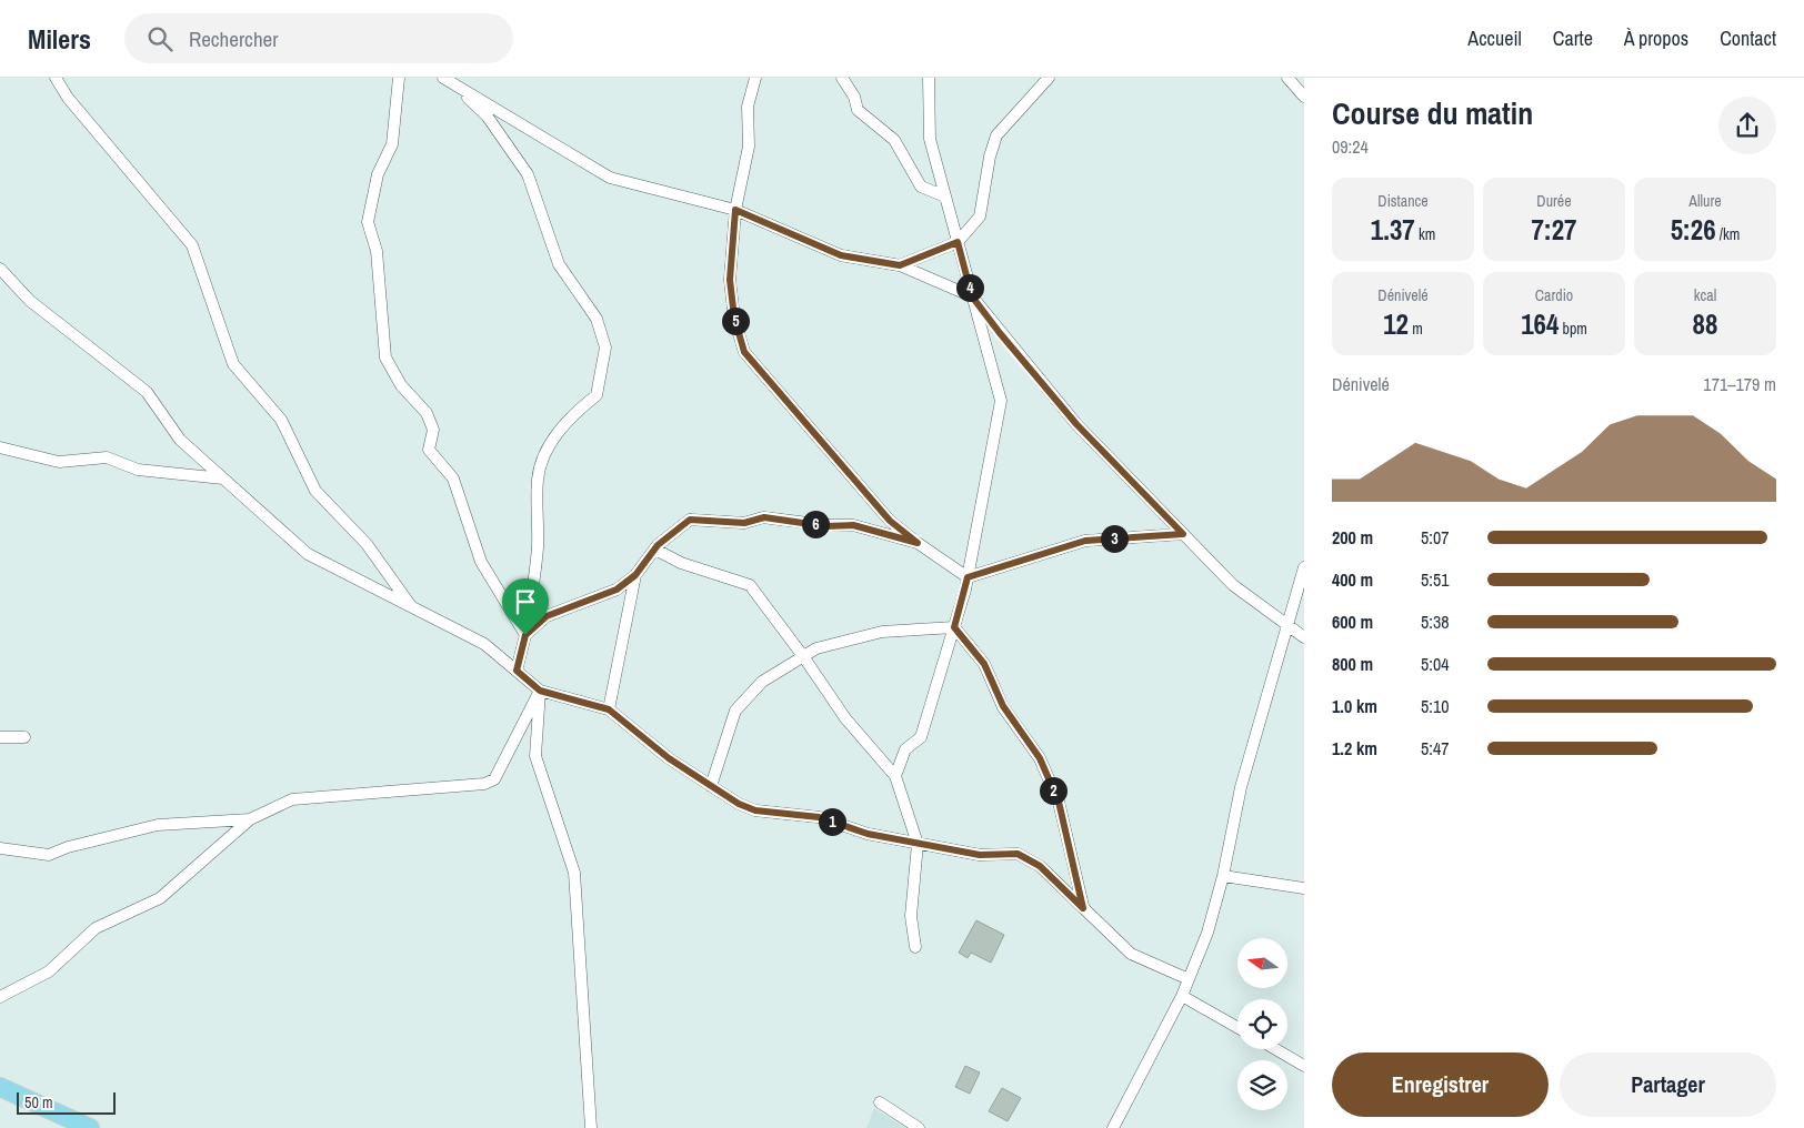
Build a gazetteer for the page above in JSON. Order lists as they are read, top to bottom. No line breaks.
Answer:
{"scale_bar":"50 m","north":"left","page":{"header":"Milers","search":"Rechercher","nav":["Accueil","Carte","À propos","Contact"],"heading":["Course du matin","09:24"],"stats":[["Distance","1.37 km"],["Durée","7:27"],["Allure","5:26 /km"],["Dénivelé","12 m"],["Cardio","164 bpm"],["kcal","88"]],"pins":["4","5","6","3","2","1"],"chart":["Dénivelé","171–179 m"],"list":[{"name":"200 m","note":"5:07"},{"name":"400 m","note":"5:51"},{"name":"600 m","note":"5:38"},{"name":"800 m","note":"5:04"},{"name":"1.0 km","note":"5:10"},{"name":"1.2 km","note":"5:47"}],"buttons":["Enregistrer","Partager"],"scale":"50 m"}}
